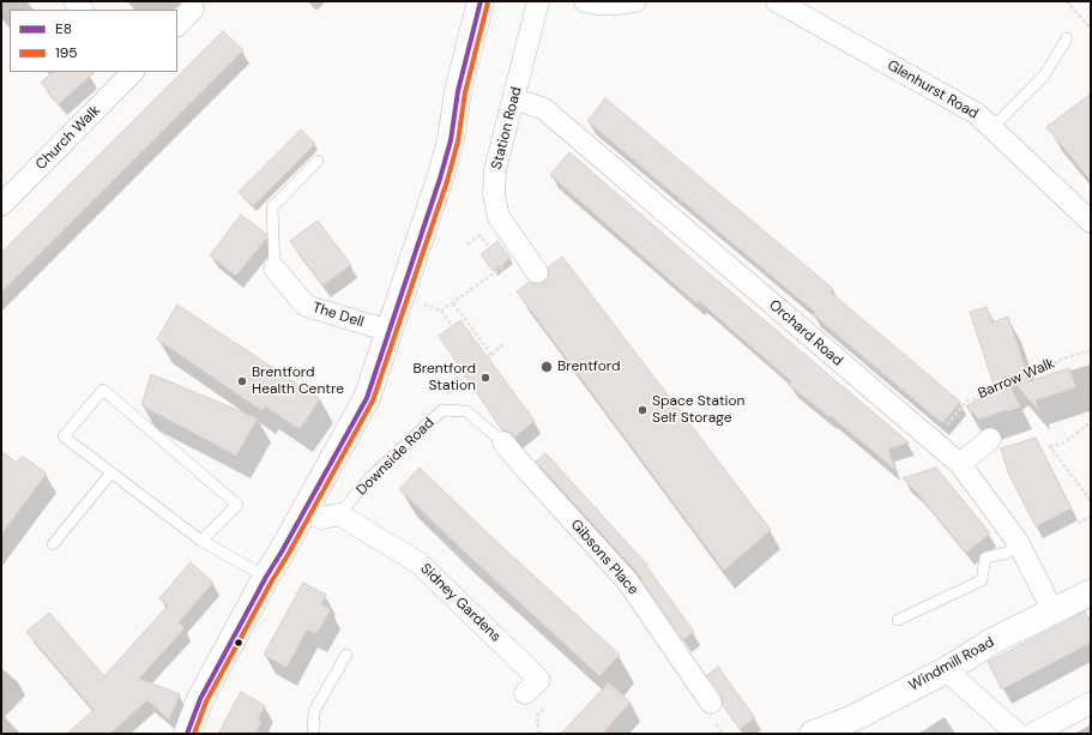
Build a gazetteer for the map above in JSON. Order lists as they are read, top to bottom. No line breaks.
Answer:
{"streets":{"main road":["Windmill Road"],"street":["Glenhurst Road","Station Road","Church Walk","The Dell","Orchard Road","Gibsons Place","Sidney Gardens"],"lane":["Downside Road"],"path":["Barrow Walk"]},"crossings":[["Station Road","Orchard Road"],["Orchard Road","Barrow Walk"],["Orchard Road","Windmill Road"],["Downside Road","Gibsons Place"],["Downside Road","Sidney Gardens"]],"places":["Brentford","Brentford Station","Brentford Health Centre","Space Station Self Storage"],"lines":["transit line E8","transit line 195"],"legend":["E8","195"]}
